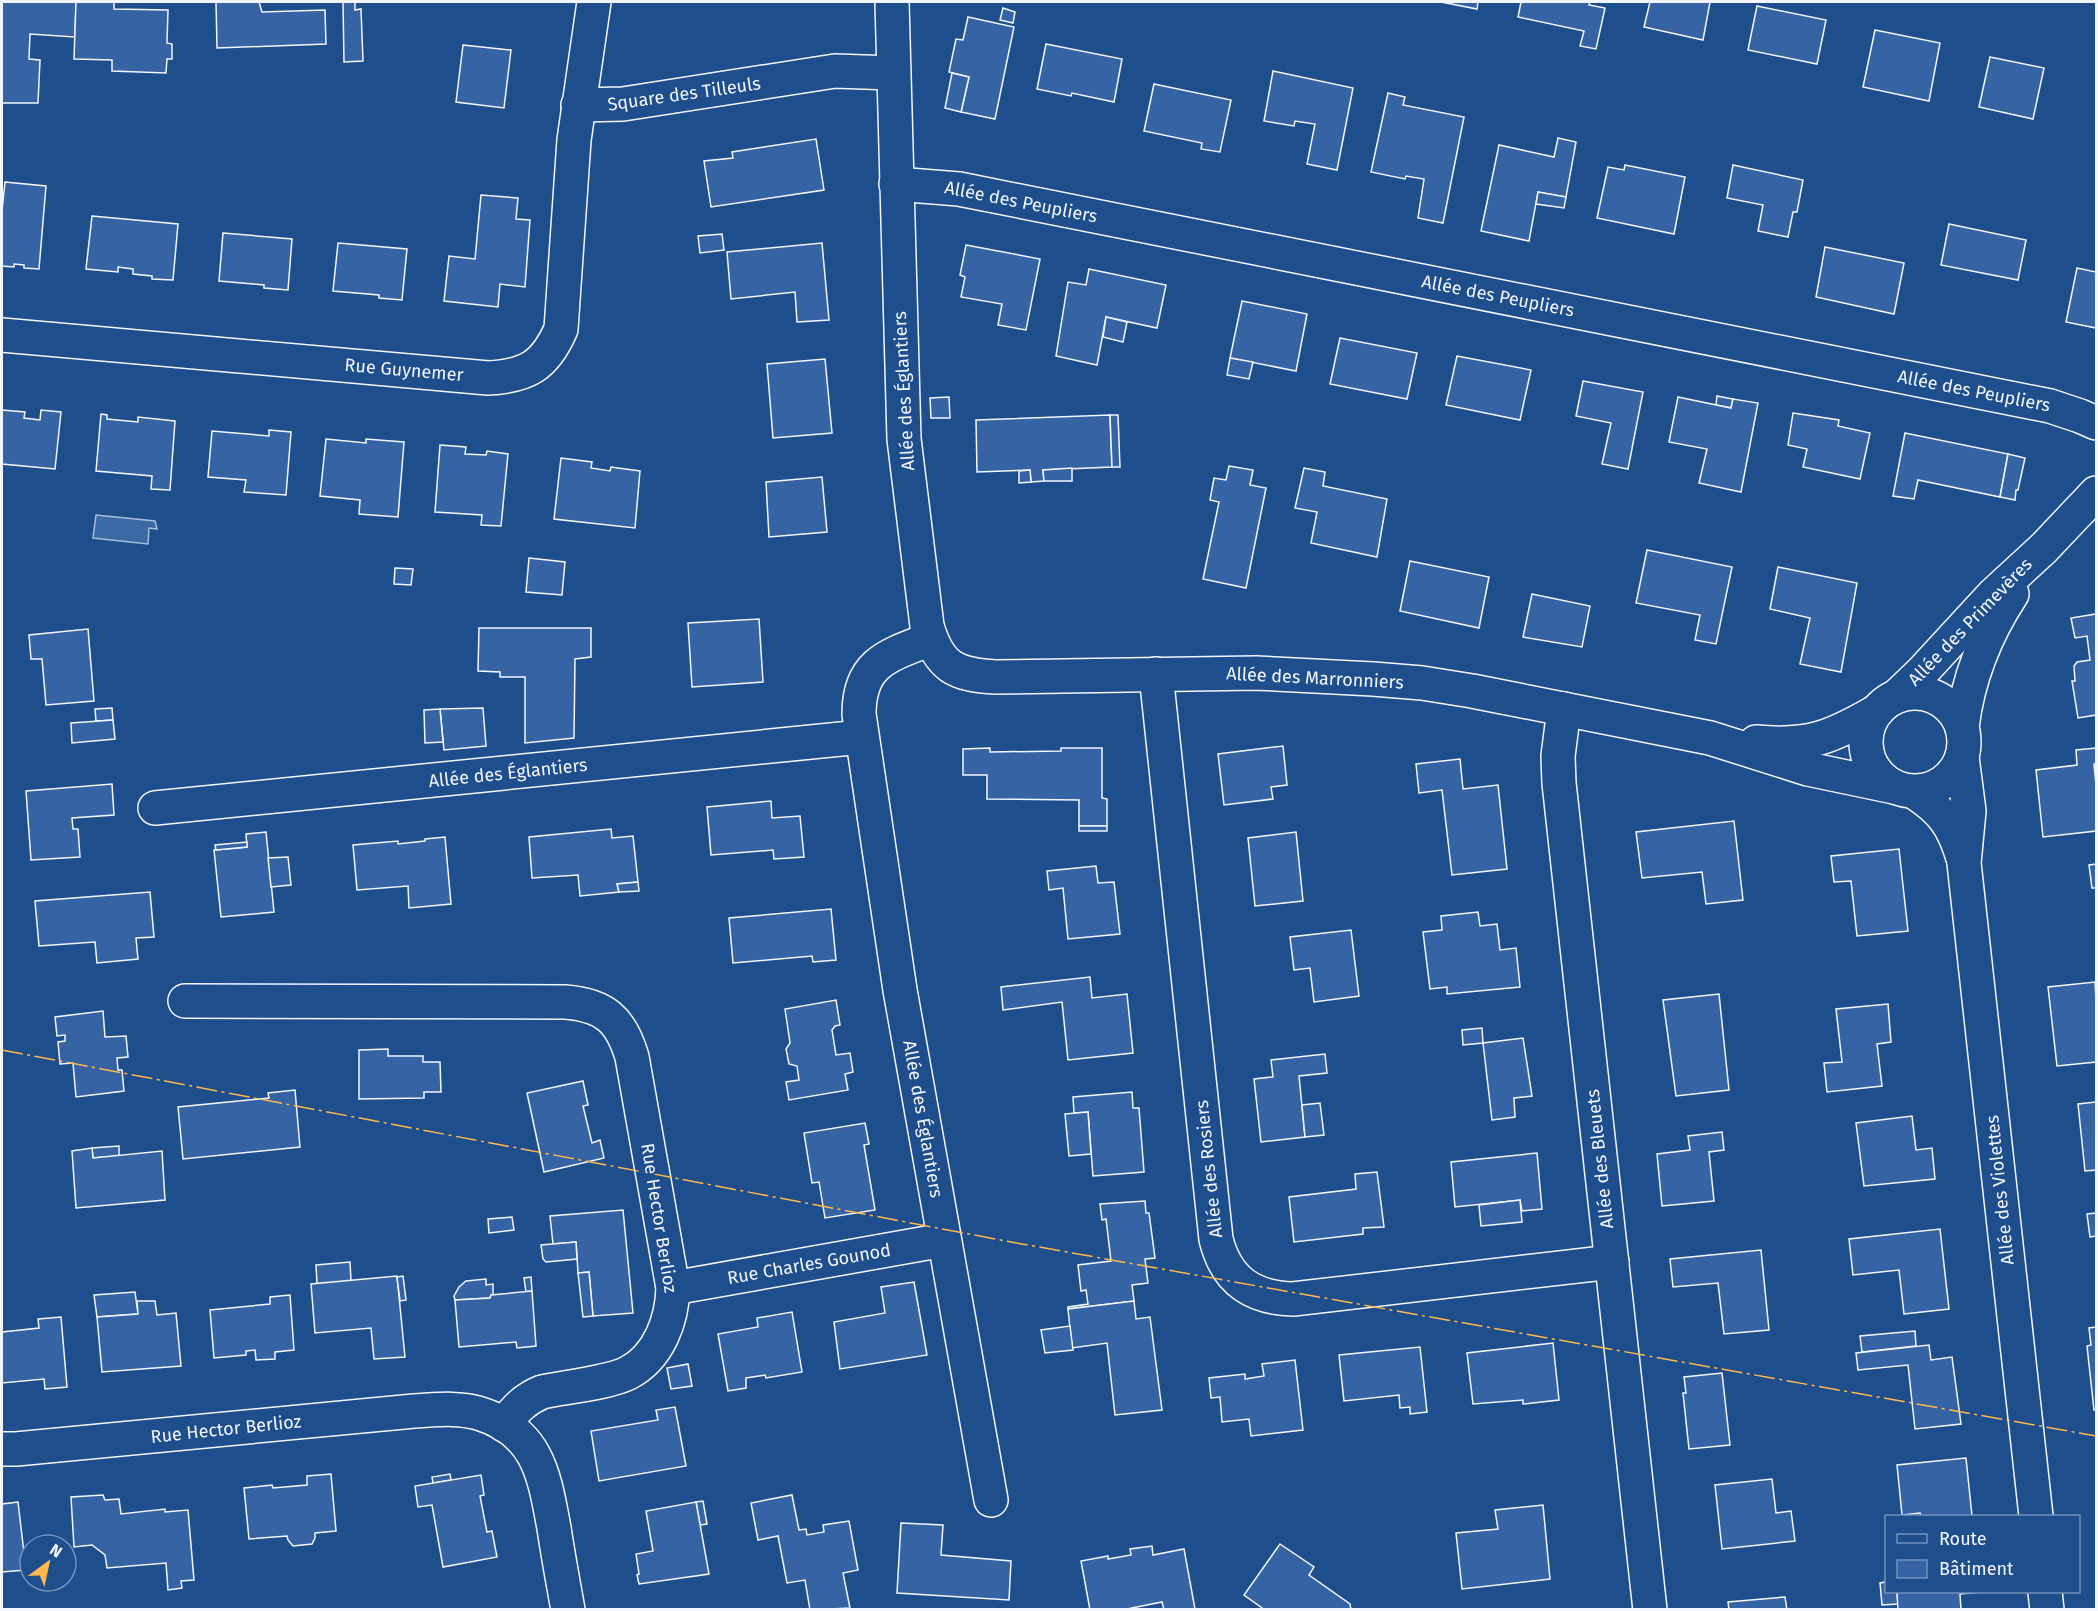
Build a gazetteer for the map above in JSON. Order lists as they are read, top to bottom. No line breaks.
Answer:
{"streets":{"street":["Square des Tilleuls","Allée des Peupliers","Rue Guynemer","Allée des Églantiers","Allée des Primevères","Allée des Marronniers","Allée des Bleuets","Allée des Rosiers","Allée des Violettes","Rue Hector Berlioz","Rue Charles Gounod"]},"crossings":[["Square des Tilleuls","Rue Guynemer"],["Square des Tilleuls","Allée des Églantiers"],["Allée des Peupliers","Allée des Églantiers"],["Allée des Églantiers","Allée des Marronniers"],["Allée des Églantiers","Rue Charles Gounod"],["Allée des Primevères","Allée des Marronniers"],["Allée des Primevères","Allée des Violettes"],["Allée des Marronniers","Allée des Bleuets"],["Allée des Marronniers","Allée des Rosiers"],["Allée des Marronniers","Allée des Violettes"],["Allée des Bleuets","Allée des Rosiers"],["Rue Hector Berlioz","Rue Charles Gounod"]],"legend":["Route","Bâtiment"],"north":"top right"}
